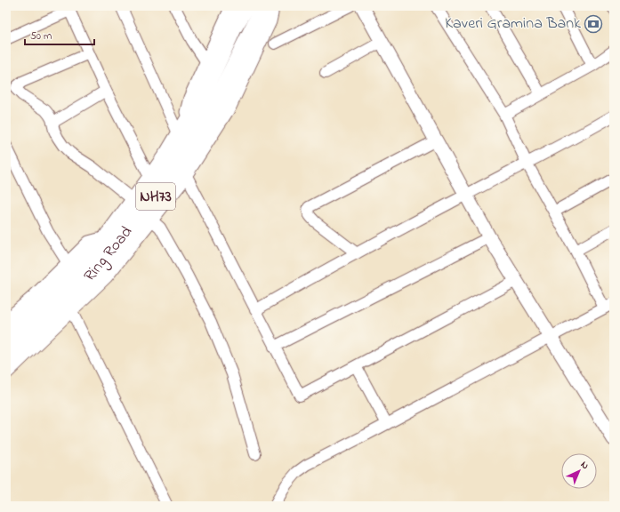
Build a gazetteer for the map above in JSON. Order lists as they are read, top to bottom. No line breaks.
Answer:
{"streets":{"highway":["NH73","Ring Road"]},"places":{"bank":["Kaveri Gramina Bank"]},"scale_bar":"50 m","north":"top right"}
